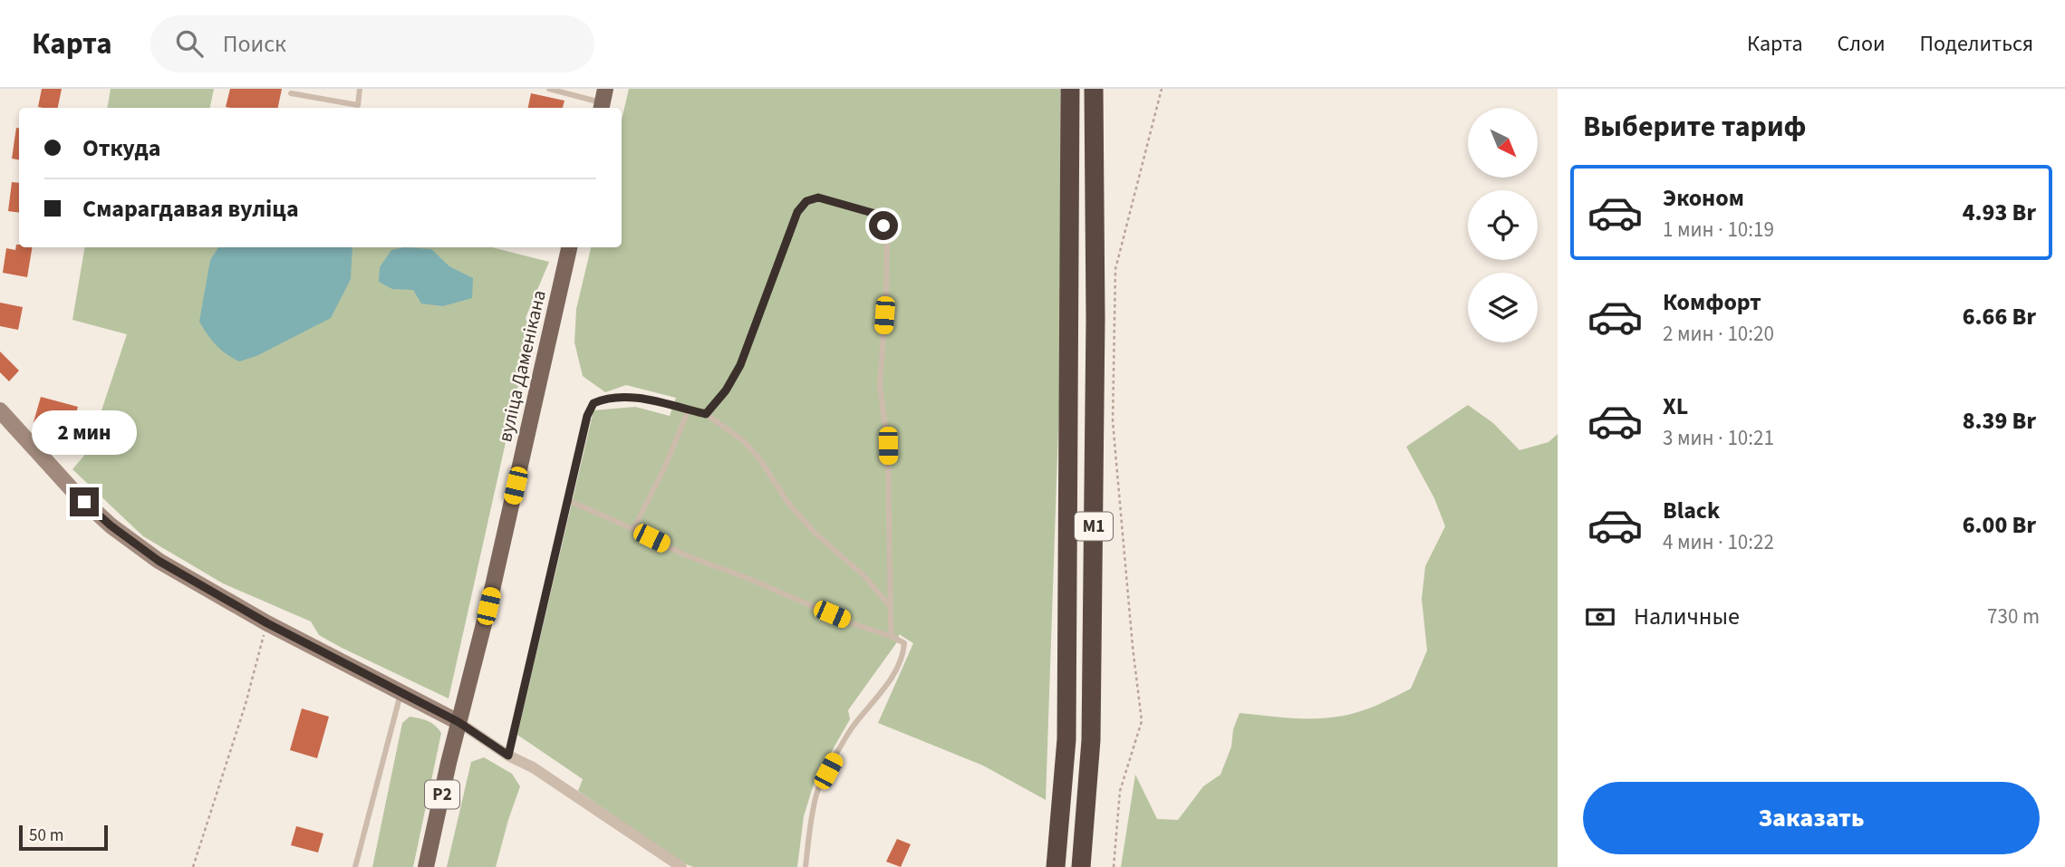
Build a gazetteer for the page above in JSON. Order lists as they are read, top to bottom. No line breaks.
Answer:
{"streets":{"highway":["М1"],"main road":["вуліца Даменікана","Р2"]},"scale_bar":"50 m","north":"bottom right","page":{"header":"Карта","search":"Поиск","nav":["Карта","Слои","Поделиться"],"heading":"Выберите тариф","banner":["Откуда","Смарагдавая вуліца"],"list":[{"name":"Эконом","note":"1 мин · 10:19","value":"4.93 Br"},{"name":"Комфорт","note":"2 мин · 10:20","value":"6.66 Br"},{"name":"XL","note":"3 мин · 10:21","value":"8.39 Br"},{"name":"Black","note":"4 мин · 10:22","value":"6.00 Br"}],"bubble":"2 мин","pay":["Наличные","730 m"],"buttons":"Заказать","scale":"50 m"}}
